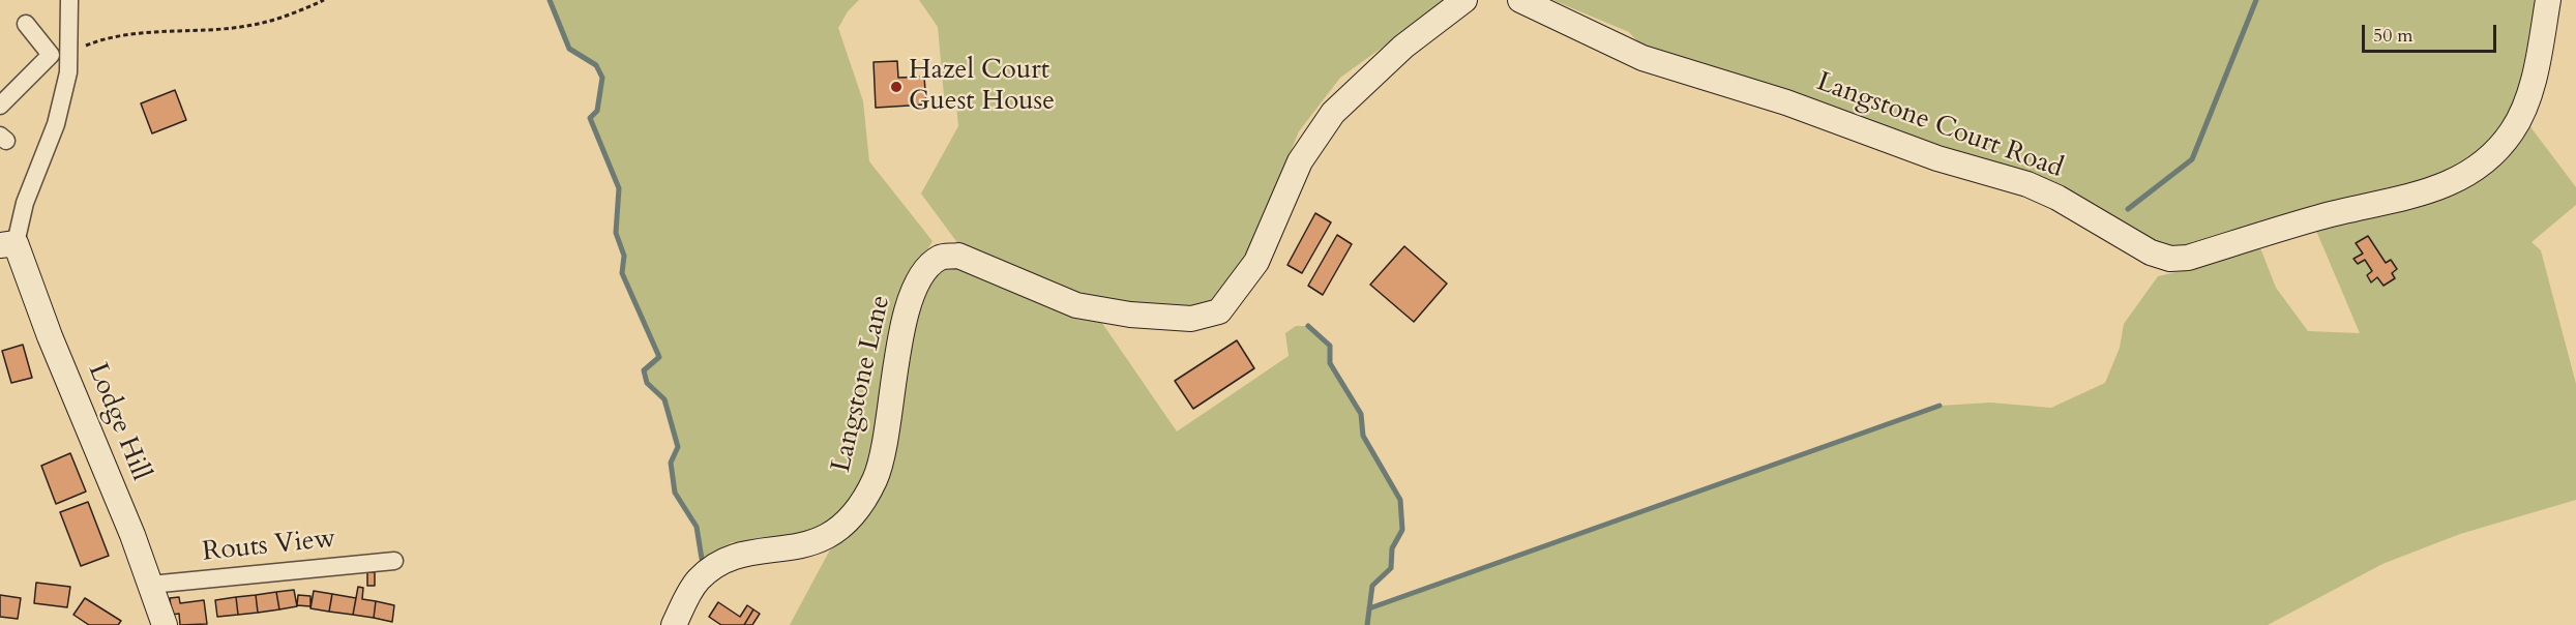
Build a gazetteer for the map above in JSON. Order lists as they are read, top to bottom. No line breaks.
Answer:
{"streets":{"street":["Langstone Court Road","Langstone Lane","Lodge Hill","Routs View"]},"crossings":[["Lodge Hill","Routs View"]],"places":["Hazel Court Guest House"],"scale_bar":"50 m"}
